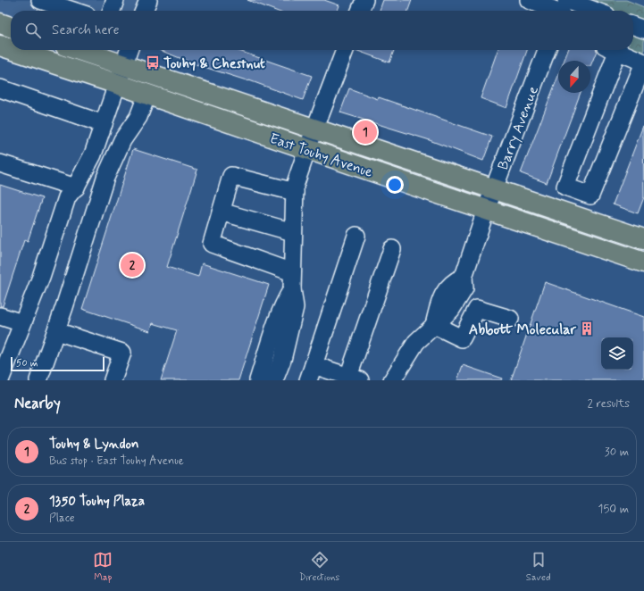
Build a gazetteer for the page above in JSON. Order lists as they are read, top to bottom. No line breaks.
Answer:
{"streets":{"main road":["East Touhy Avenue"],"street":["Barry Avenue"]},"crossings":[["Barry Avenue","East Touhy Avenue"]],"places":{"bus stop":["Touhy & Chestnut"],"building":["Abbott Molecular"]},"scale_bar":"50 m","north":"bottom","page":{"search":"Search here","pins":["1","2"],"scale":"50 m","heading":["Nearby","2 results"],"list":[{"mark":"1","name":"Touhy & Lyndon","note":"Bus stop · East Touhy Avenue","value":"30 m"},{"mark":"2","name":"1350 Touhy Plaza","note":"Place","value":"150 m"}],"nav":["Map","Directions","Saved"]}}
